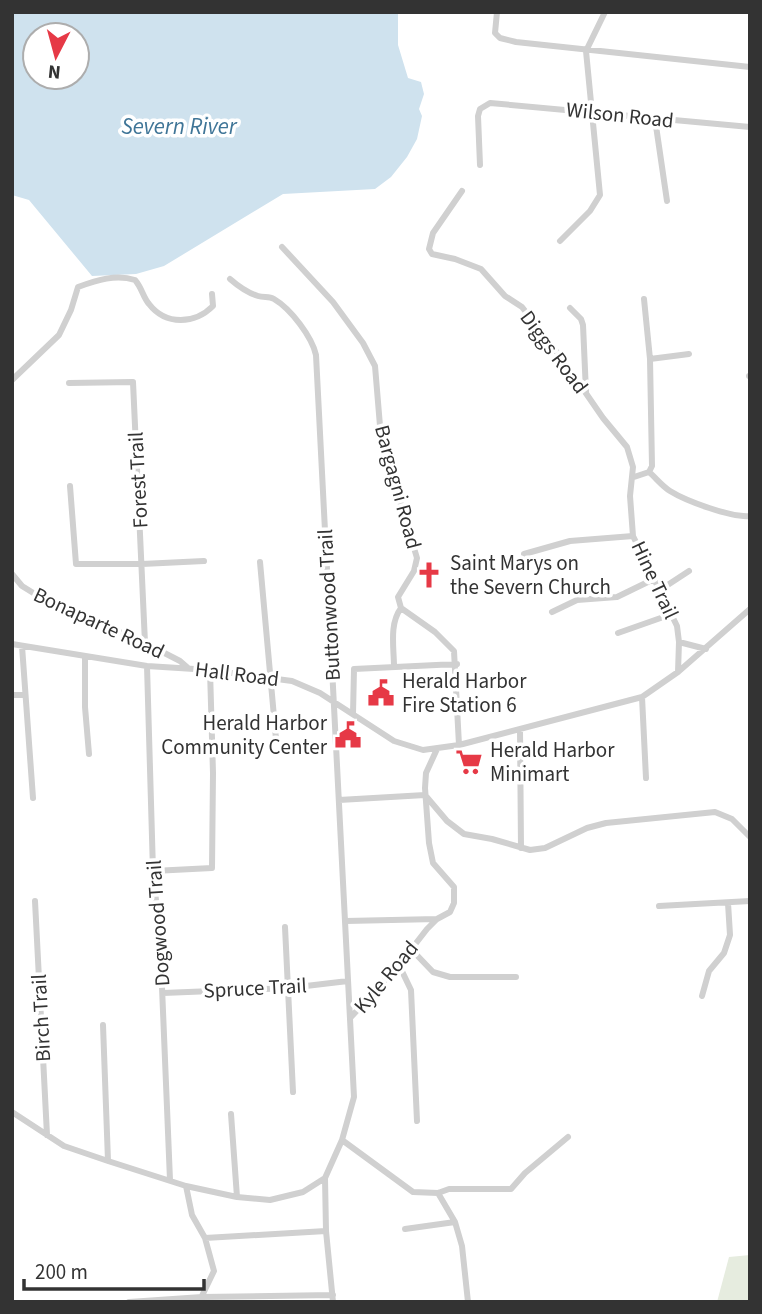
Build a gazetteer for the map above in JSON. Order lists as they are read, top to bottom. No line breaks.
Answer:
{"streets":{"street":["Wilson Road","Diggs Road","Forest Trail","Bargagni Road","Hine Trail","Buttonwood Trail","Bonaparte Road","Hall Road","Dogwood Trail","Kyle Road","Spruce Trail","Birch Trail"]},"crossings":[["Diggs Road","Hine Trail"],["Forest Trail","Bonaparte Road"],["Buttonwood Trail","Hall Road"],["Buttonwood Trail","Kyle Road"],["Buttonwood Trail","Spruce Trail"],["Bonaparte Road","Hall Road"],["Hall Road","Dogwood Trail"],["Dogwood Trail","Spruce Trail"]],"water":["Severn River"],"places":{"church":["Saint Marys on the Severn Church"],"public building":["Herald Harbor Fire Station 6","Herald Harbor Community Center"],"supermarket":["Herald Harbor Minimart"]},"scale_bar":"200 m","north":"bottom"}
